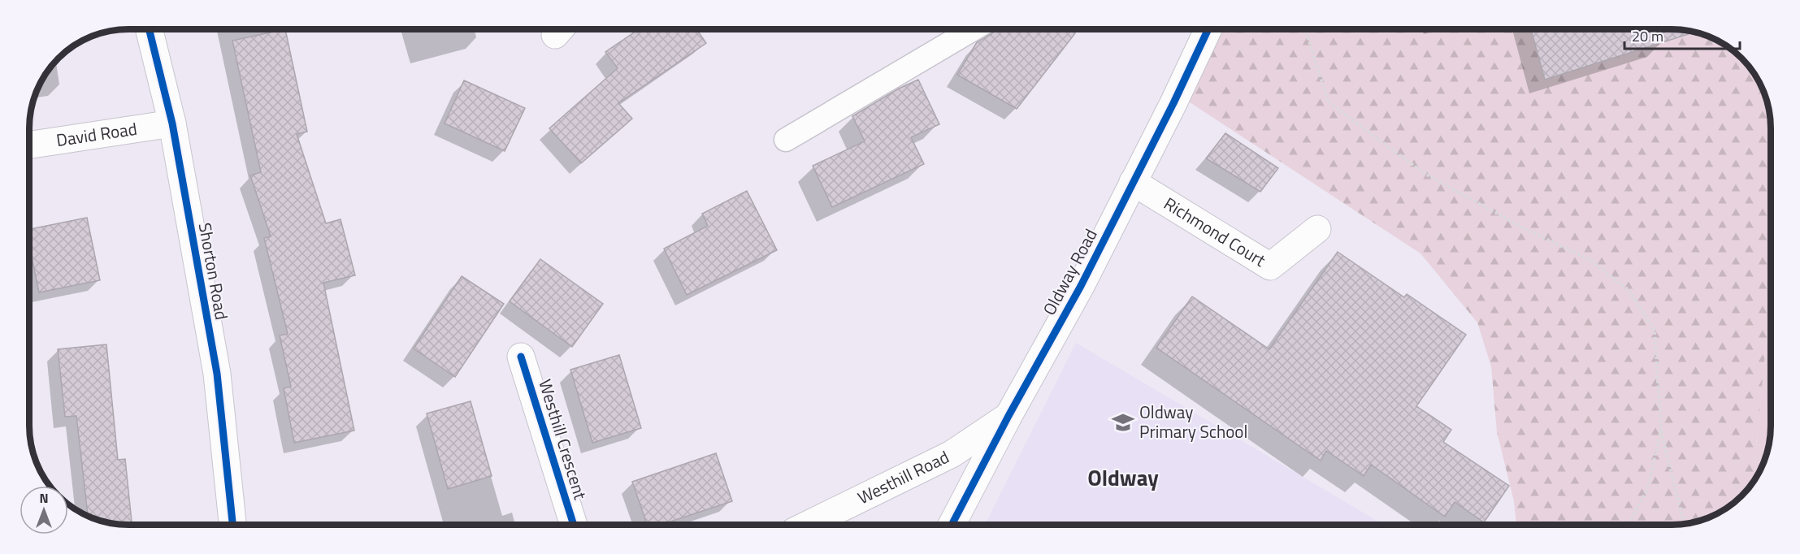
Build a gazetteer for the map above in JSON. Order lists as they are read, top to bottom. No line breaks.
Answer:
{"streets":{"street":["David Road","Richmond Court","Shorton Road","Oldway Road","Westhill Crescent","Westhill Road"]},"crossings":[["David Road","Shorton Road"],["Richmond Court","Oldway Road"],["Oldway Road","Westhill Road"]],"districts":["Oldway"],"places":{"school or university":["Oldway Primary School"]},"scale_bar":"20 m","north":"top"}
